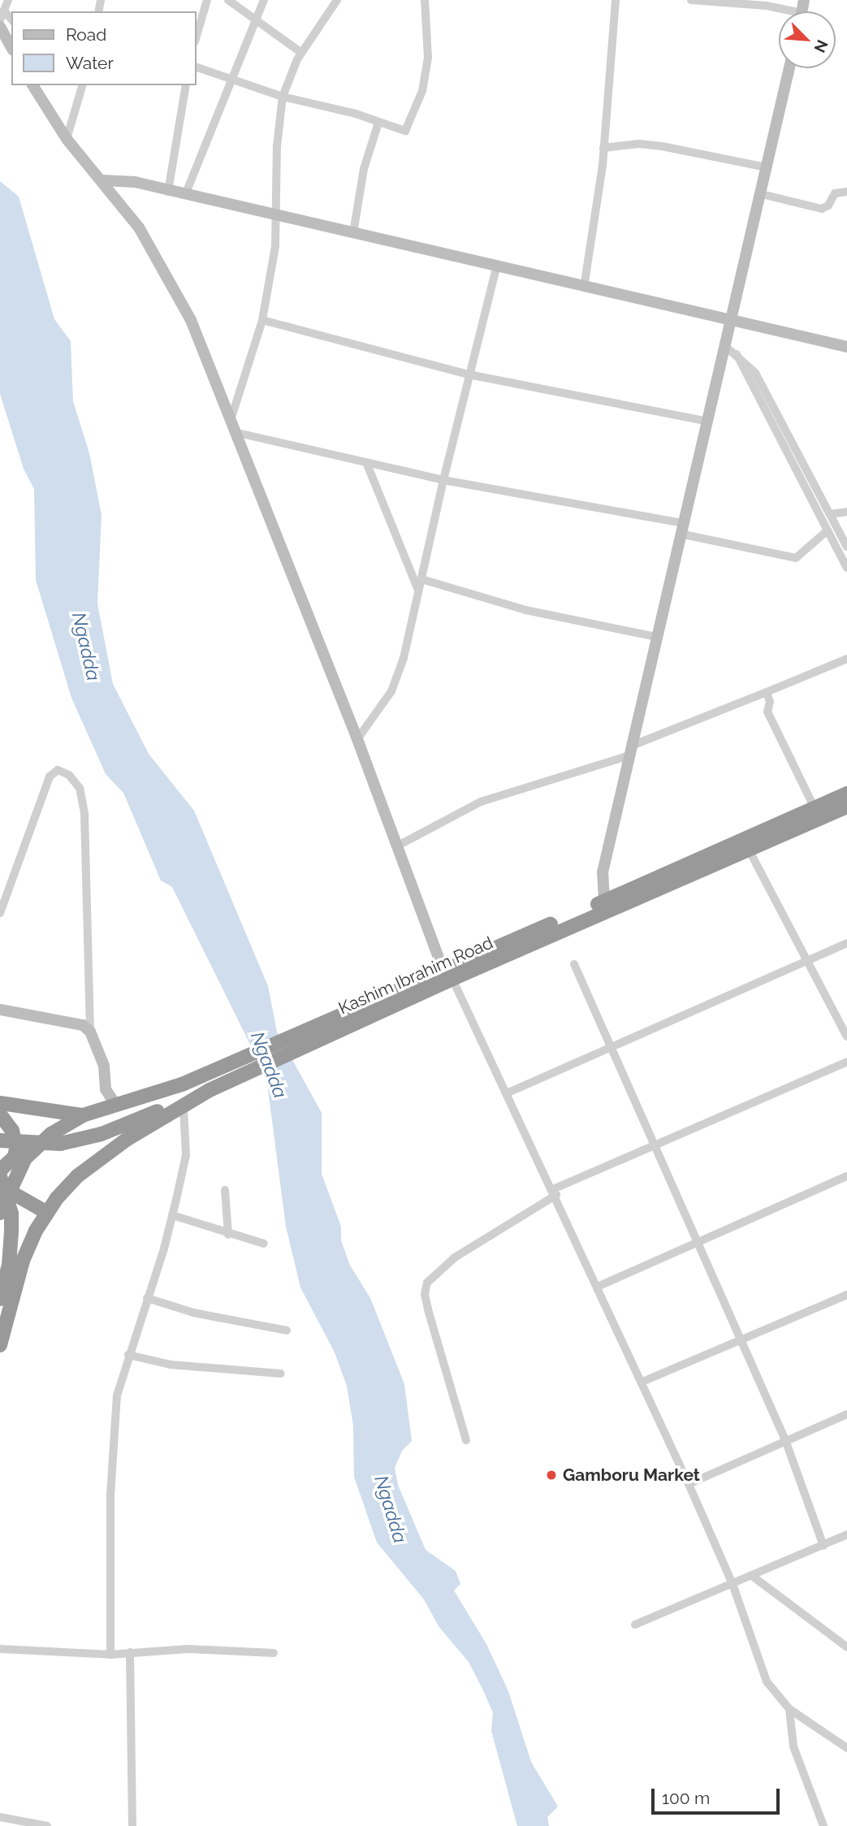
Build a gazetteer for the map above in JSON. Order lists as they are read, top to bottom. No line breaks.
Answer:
{"streets":{"highway":["Kashim Ibrahim Road"]},"water":["Ngadda"],"places":["Gamboru Market"],"legend":["Road","Water"],"scale_bar":"100 m","north":"bottom right"}
